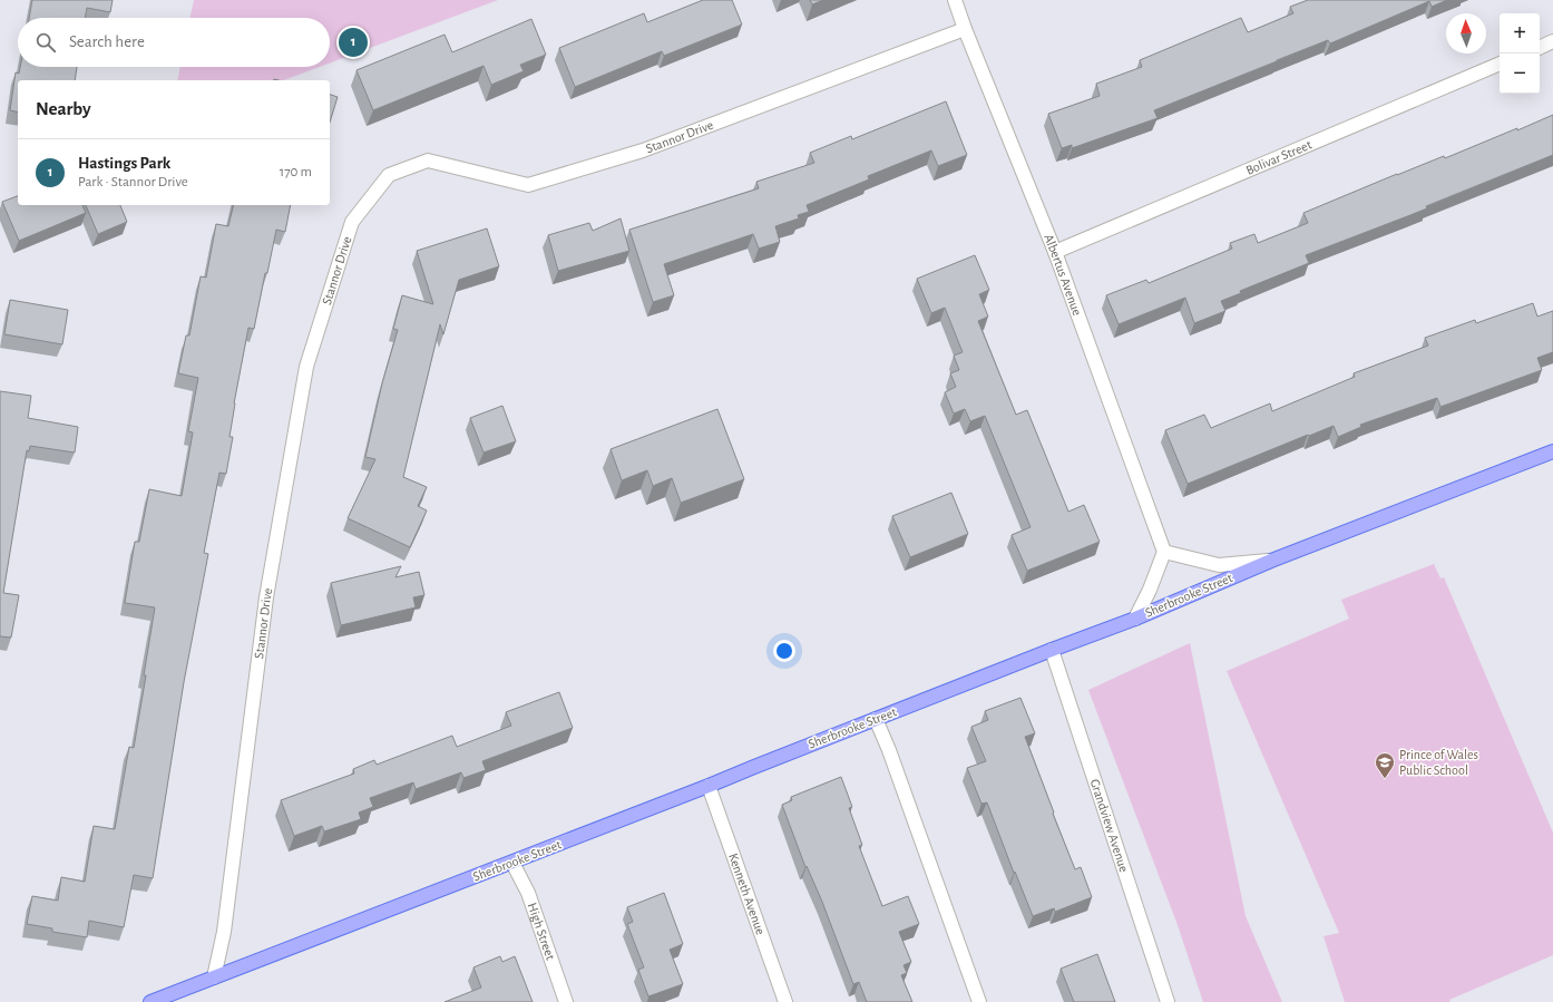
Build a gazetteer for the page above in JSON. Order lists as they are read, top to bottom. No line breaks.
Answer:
{"streets":{"main road":["Sherbrooke Street"],"street":["Stannor Drive","Bolivar Street","Albertus Avenue","Grandview Avenue","Kenneth Avenue","High Street"]},"crossings":[["Stannor Drive","Albertus Avenue"],["Stannor Drive","Sherbrooke Street"],["Bolivar Street","Albertus Avenue"],["Sherbrooke Street","Grandview Avenue"],["Sherbrooke Street","Kenneth Avenue"],["Sherbrooke Street","High Street"]],"places":{"school or university":["Prince of Wales Public School"]},"north":"top","page":{"map_buttons":["+","−"],"search":"Search here","pins":"1","heading":"Nearby","list":[{"mark":"1","name":"Hastings Park","note":"Park · Stannor Drive","value":"170 m"}]}}
